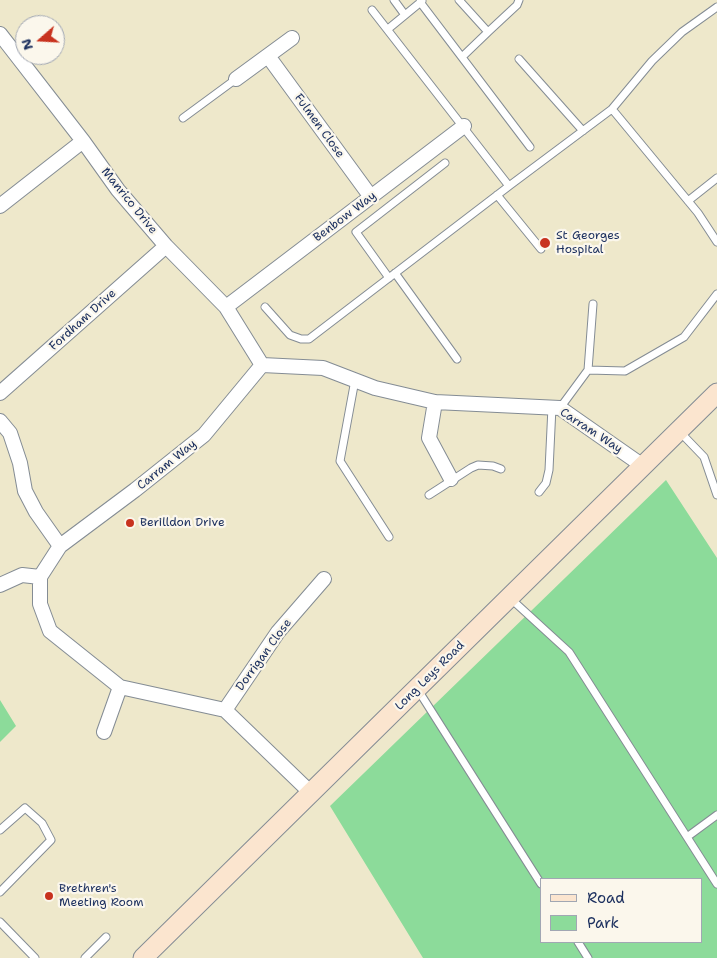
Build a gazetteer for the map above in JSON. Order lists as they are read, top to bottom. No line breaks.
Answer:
{"streets":{"street":["Fulmen Close","Manrico Drive","Benbow Way","Fordham Drive","Carram Way","Dorrigan Close","Long Leys Road"]},"crossings":[["Fulmen Close","Benbow Way"],["Manrico Drive","Benbow Way"],["Manrico Drive","Fordham Drive"],["Manrico Drive","Carram Way"],["Carram Way","Long Leys Road"]],"places":["St Georges Hospital","Berilldon Drive","Brethren's Meeting Room"],"legend":["Road","Park"],"north":"left"}
